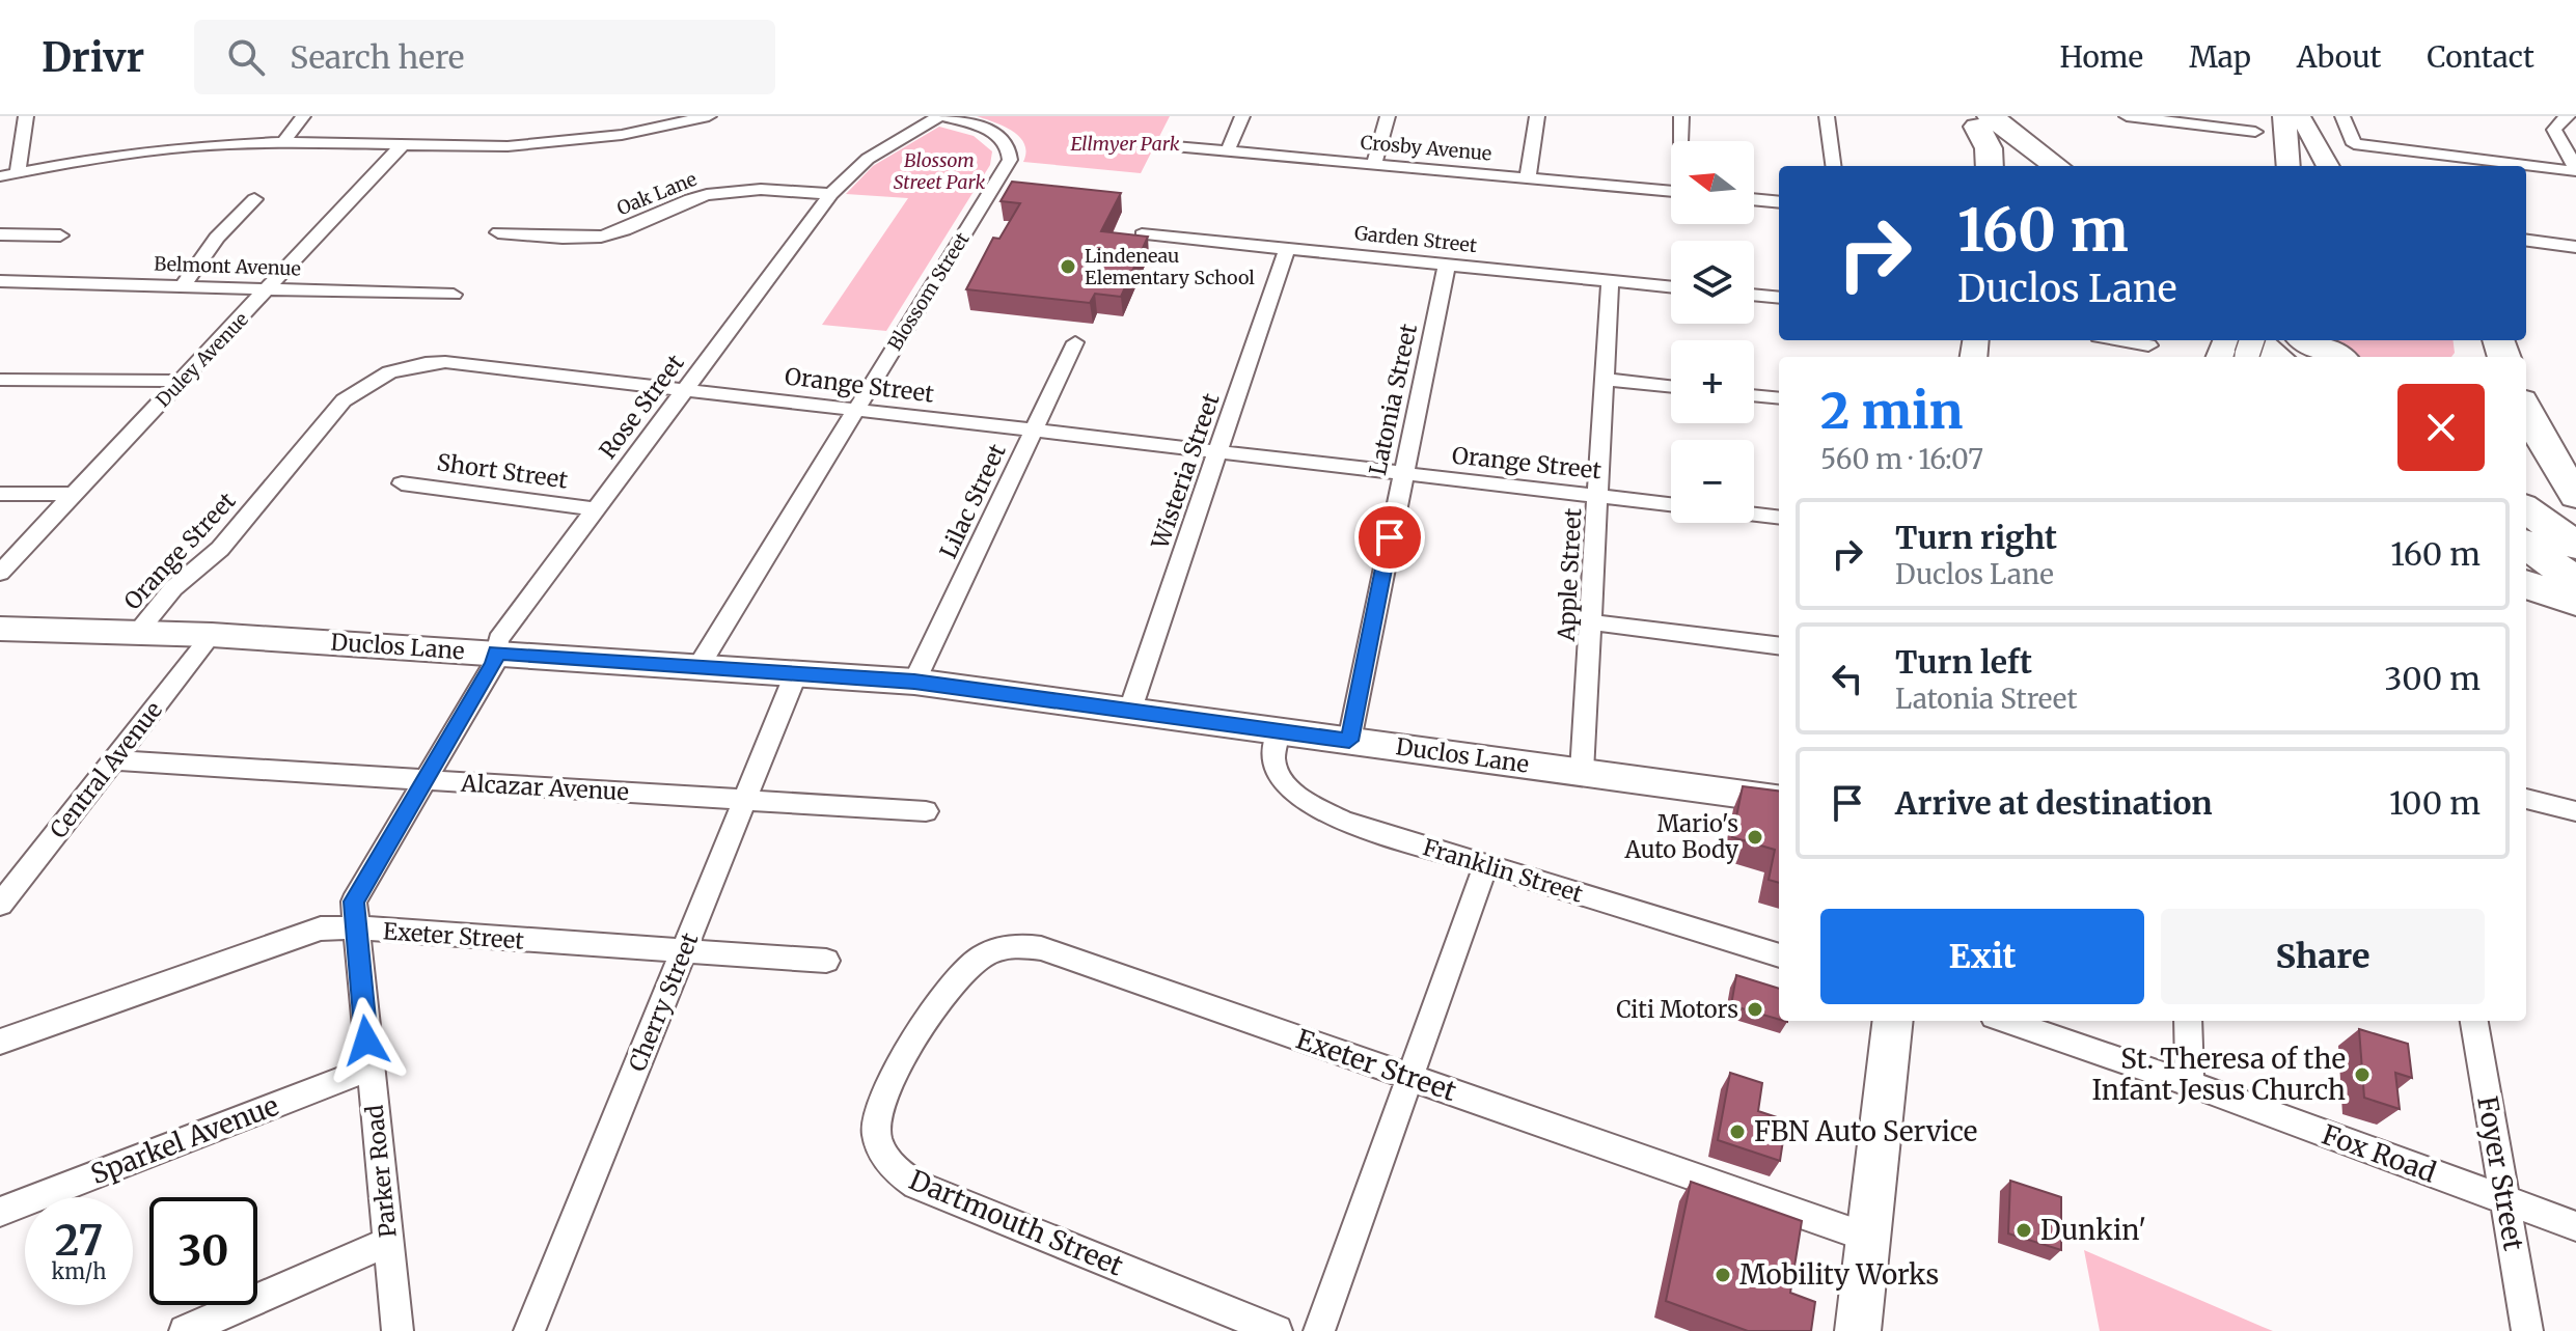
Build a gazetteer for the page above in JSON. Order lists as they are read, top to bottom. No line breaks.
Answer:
{"streets":{"street":["Crosby Avenue","Oak Lane","Garden Street","Belmont Avenue","Blossom Street","Duley Avenue","Orange Street","Latonia Street","Rose Street","Short Street","Wisteria Street","Lilac Street","Apple Street","Duclos Lane","Central Avenue","Alcazar Avenue","Franklin Street","Exeter Street","Cherry Street","Sparkel Avenue","Fox Road","Parker Road","Foyer Street","Dartmouth Street"]},"crossings":[["Oak Lane","Rose Street"],["Garden Street","Latonia Street"],["Garden Street","Wisteria Street"],["Garden Street","Apple Street"],["Belmont Avenue","Duley Avenue"],["Blossom Street","Orange Street"],["Blossom Street","Rose Street"],["Blossom Street","Duclos Lane"],["Orange Street","Latonia Street"],["Orange Street","Rose Street"],["Orange Street","Wisteria Street"],["Orange Street","Lilac Street"],["Orange Street","Apple Street"],["Orange Street","Duclos Lane"],["Latonia Street","Duclos Lane"],["Rose Street","Short Street"],["Rose Street","Duclos Lane"],["Rose Street","Parker Road"],["Wisteria Street","Duclos Lane"],["Lilac Street","Duclos Lane"],["Apple Street","Duclos Lane"],["Duclos Lane","Central Avenue"],["Duclos Lane","Franklin Street"],["Duclos Lane","Cherry Street"],["Duclos Lane","Parker Road"],["Central Avenue","Alcazar Avenue"],["Alcazar Avenue","Cherry Street"],["Alcazar Avenue","Parker Road"],["Exeter Street","Cherry Street"],["Exeter Street","Parker Road"],["Exeter Street","Dartmouth Street"],["Sparkel Avenue","Parker Road"],["Fox Road","Foyer Street"]],"parks":["Ellmyer Park","Blossom Street Park"],"places":["Lindeneau Elementary School","Mario's Auto Body","Citi Motors","St. Theresa of the Infant Jesus Church","FBN Auto Service","Dunkin'","Mobility Works"],"north":"left","page":{"header":"Drivr","search":"Search here","nav":["Home","Map","About","Contact"],"map_buttons":["+","−"],"turn":["160 m","Duclos Lane"],"heading":["2 min","560 m · 16:07"],"list":[{"name":"Turn right","note":"Duclos Lane","value":"160 m"},{"name":"Turn left","note":"Latonia Street","value":"300 m"},{"name":"Arrive at destination","value":"100 m"}],"buttons":["Exit","Share"],"speed":"27 km/h","limit":"30"}}
